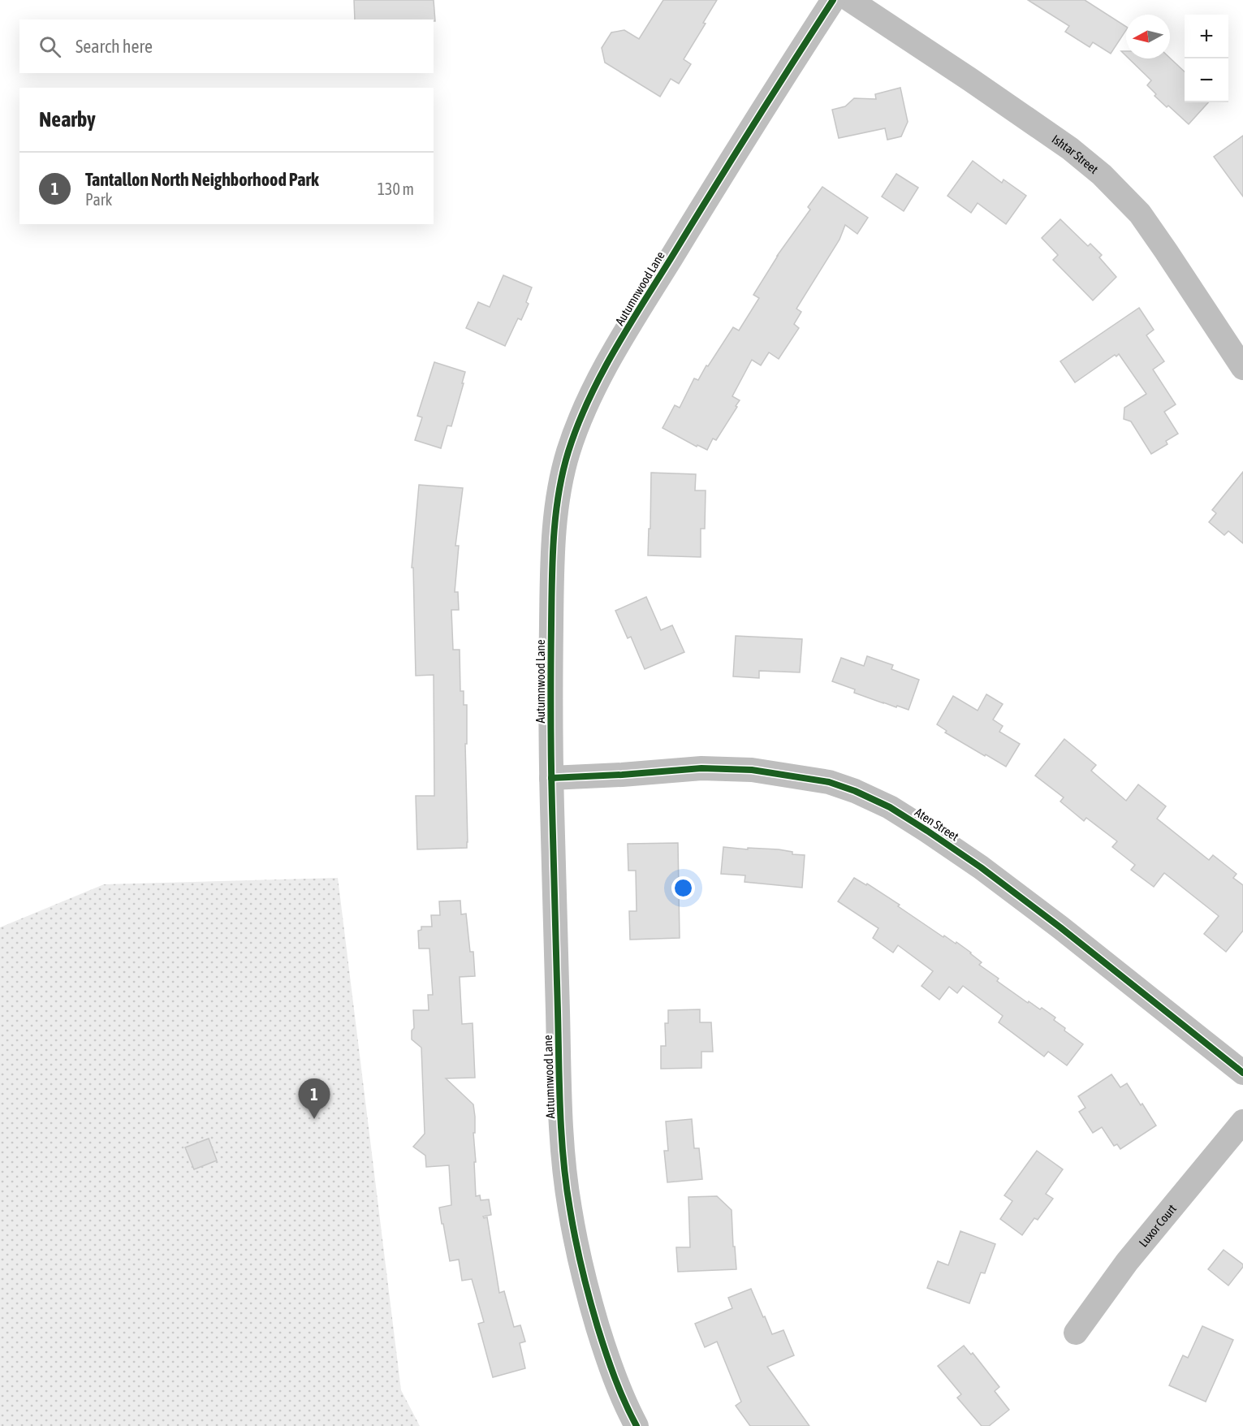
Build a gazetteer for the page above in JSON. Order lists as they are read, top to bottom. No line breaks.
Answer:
{"streets":{"street":["Ishtar Street","Autumnwood Lane","Aten Street","Luxor Court"]},"crossings":[["Autumnwood Lane","Aten Street"]],"north":"left","page":{"map_buttons":["+","−"],"search":"Search here","heading":"Nearby","list":[{"mark":"1","name":"Tantallon North Neighborhood Park","note":"Park","value":"130 m"}],"pins":"1"}}
